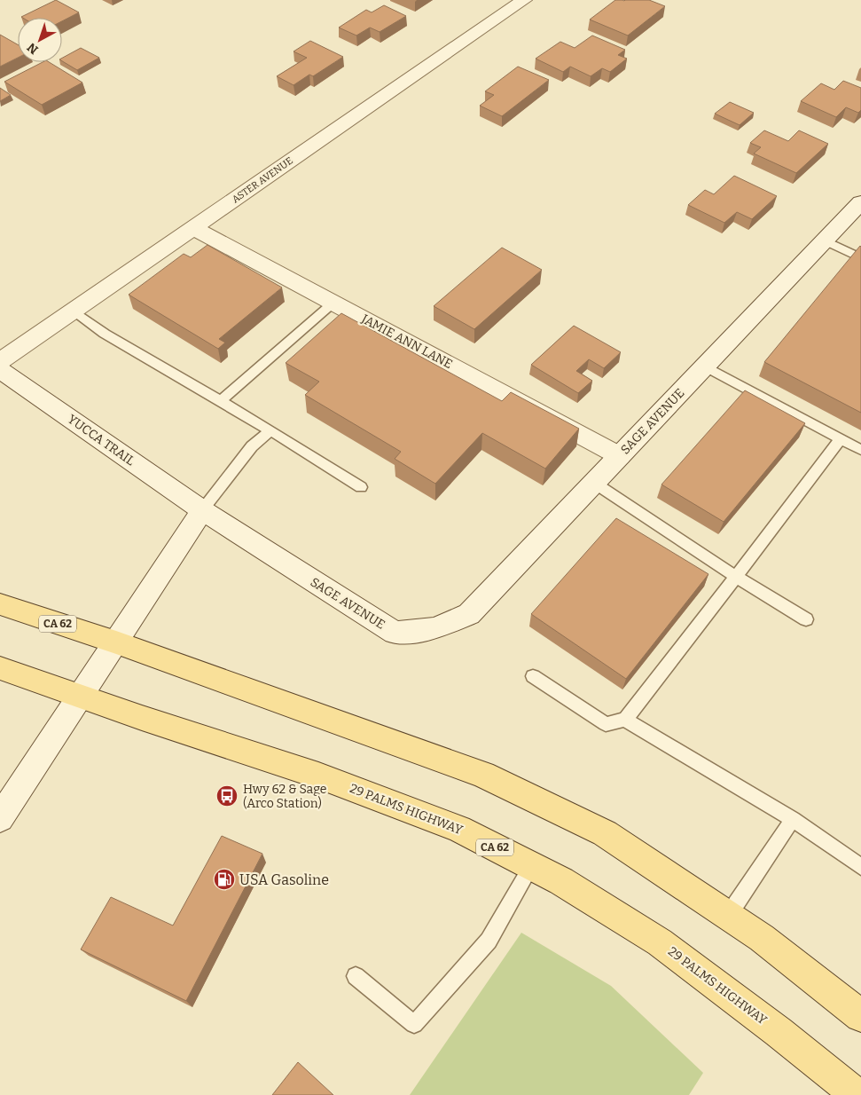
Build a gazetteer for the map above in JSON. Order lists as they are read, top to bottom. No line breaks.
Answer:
{"streets":{"main road":["CA 62","29 PALMS HIGHWAY"],"street":["ASTER AVENUE","JAMIE ANN LANE","SAGE AVENUE","YUCCA TRAIL"]},"crossings":[["ASTER AVENUE","JAMIE ANN LANE"],["JAMIE ANN LANE","SAGE AVENUE"],["SAGE AVENUE","YUCCA TRAIL"]],"places":{"bus stop":["Hwy 62 & Sage (Arco Station)"],"fuel station":["USA Gasoline"]},"north":"bottom left"}
